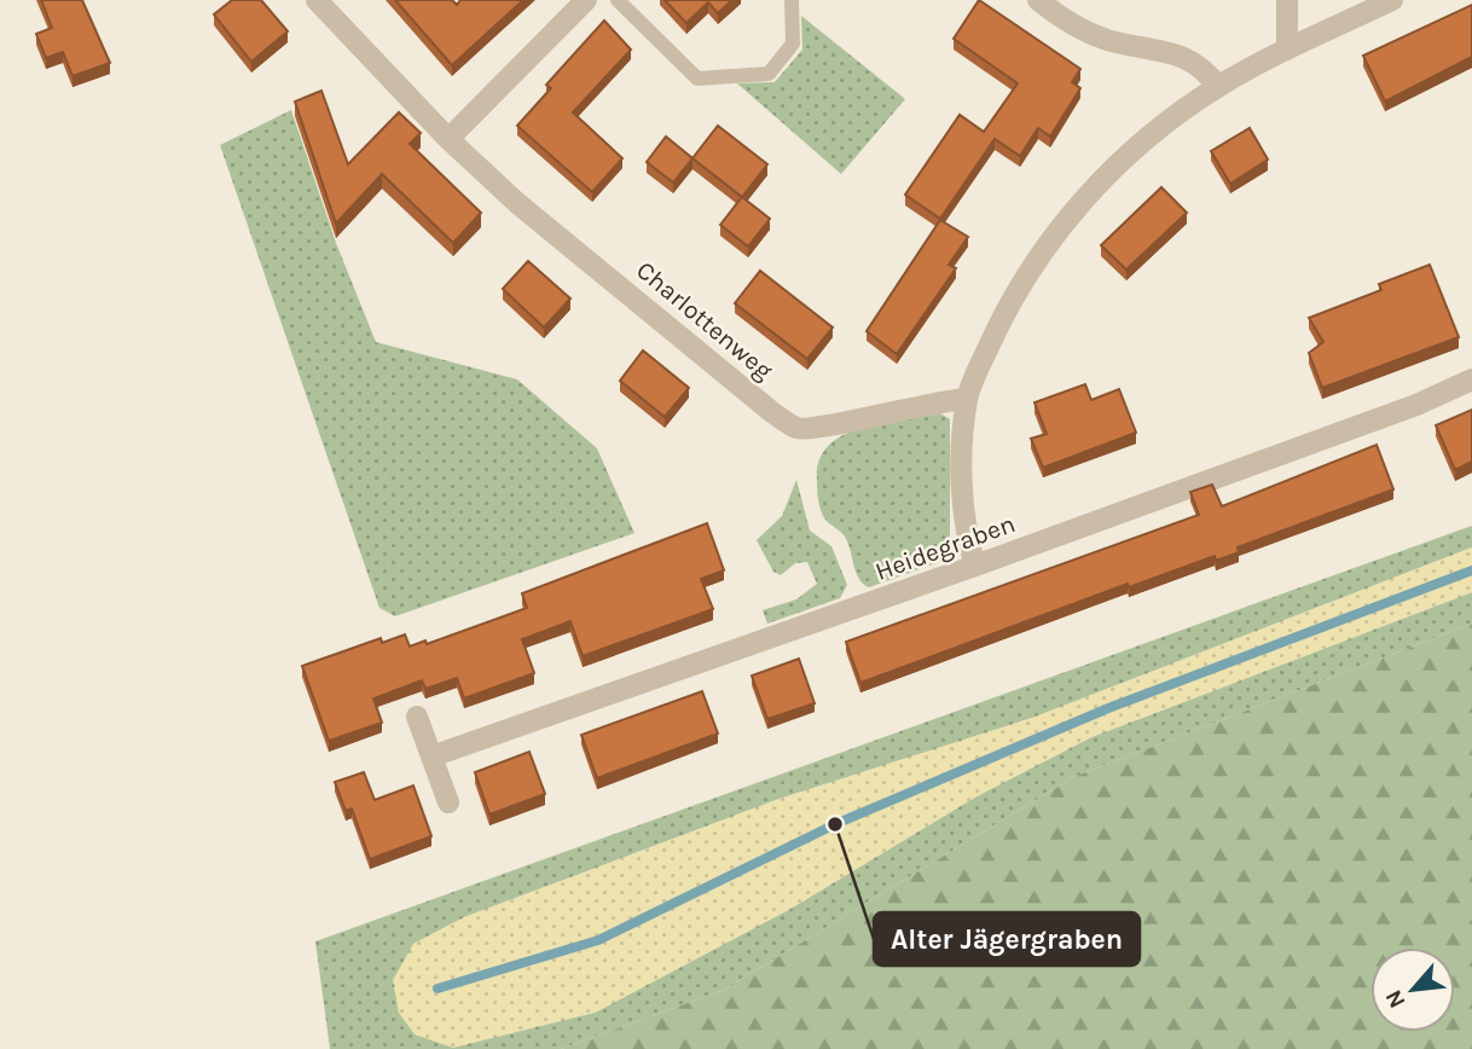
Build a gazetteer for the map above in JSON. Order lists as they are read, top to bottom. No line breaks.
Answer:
{"streets":{"street":["Charlottenweg","Heidegraben"]},"places":["Alter Jägergraben"],"north":"bottom left"}
